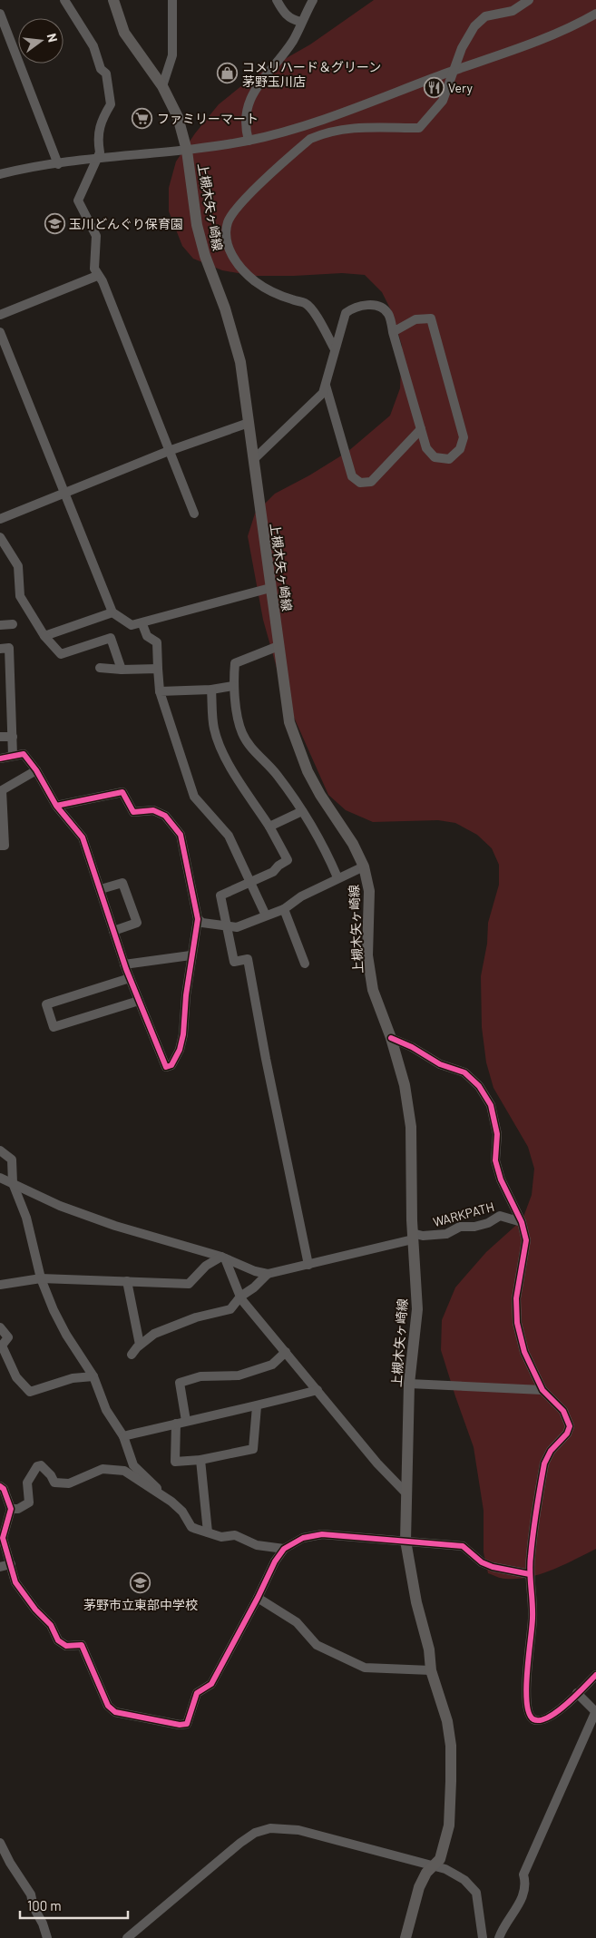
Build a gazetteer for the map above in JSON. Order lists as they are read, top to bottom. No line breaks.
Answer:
{"streets":{"main road":["上槻木矢ヶ崎線"],"street":["WARKPATH"]},"crossings":[["上槻木矢ヶ崎線","WARKPATH"]],"places":{"shop":["コメリハード＆グリーン 茅野玉川店"],"restaurant":["Very"],"supermarket":["ファミリーマート"],"school or university":["玉川どんぐり保育園","茅野市立東部中学校"]},"scale_bar":"100 m","north":"right"}
